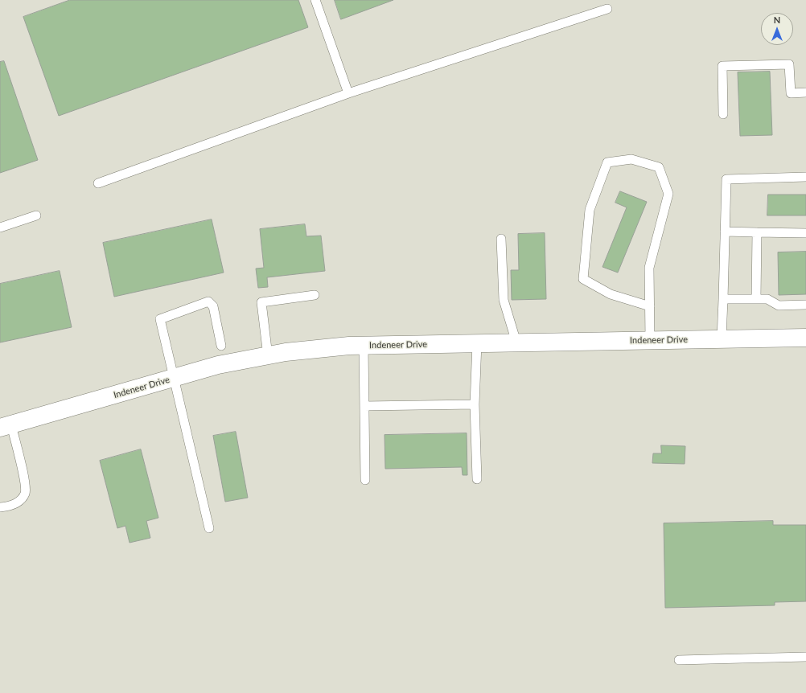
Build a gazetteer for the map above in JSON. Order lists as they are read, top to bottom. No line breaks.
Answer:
{"streets":{"street":["Indeneer Drive"]},"north":"top"}
